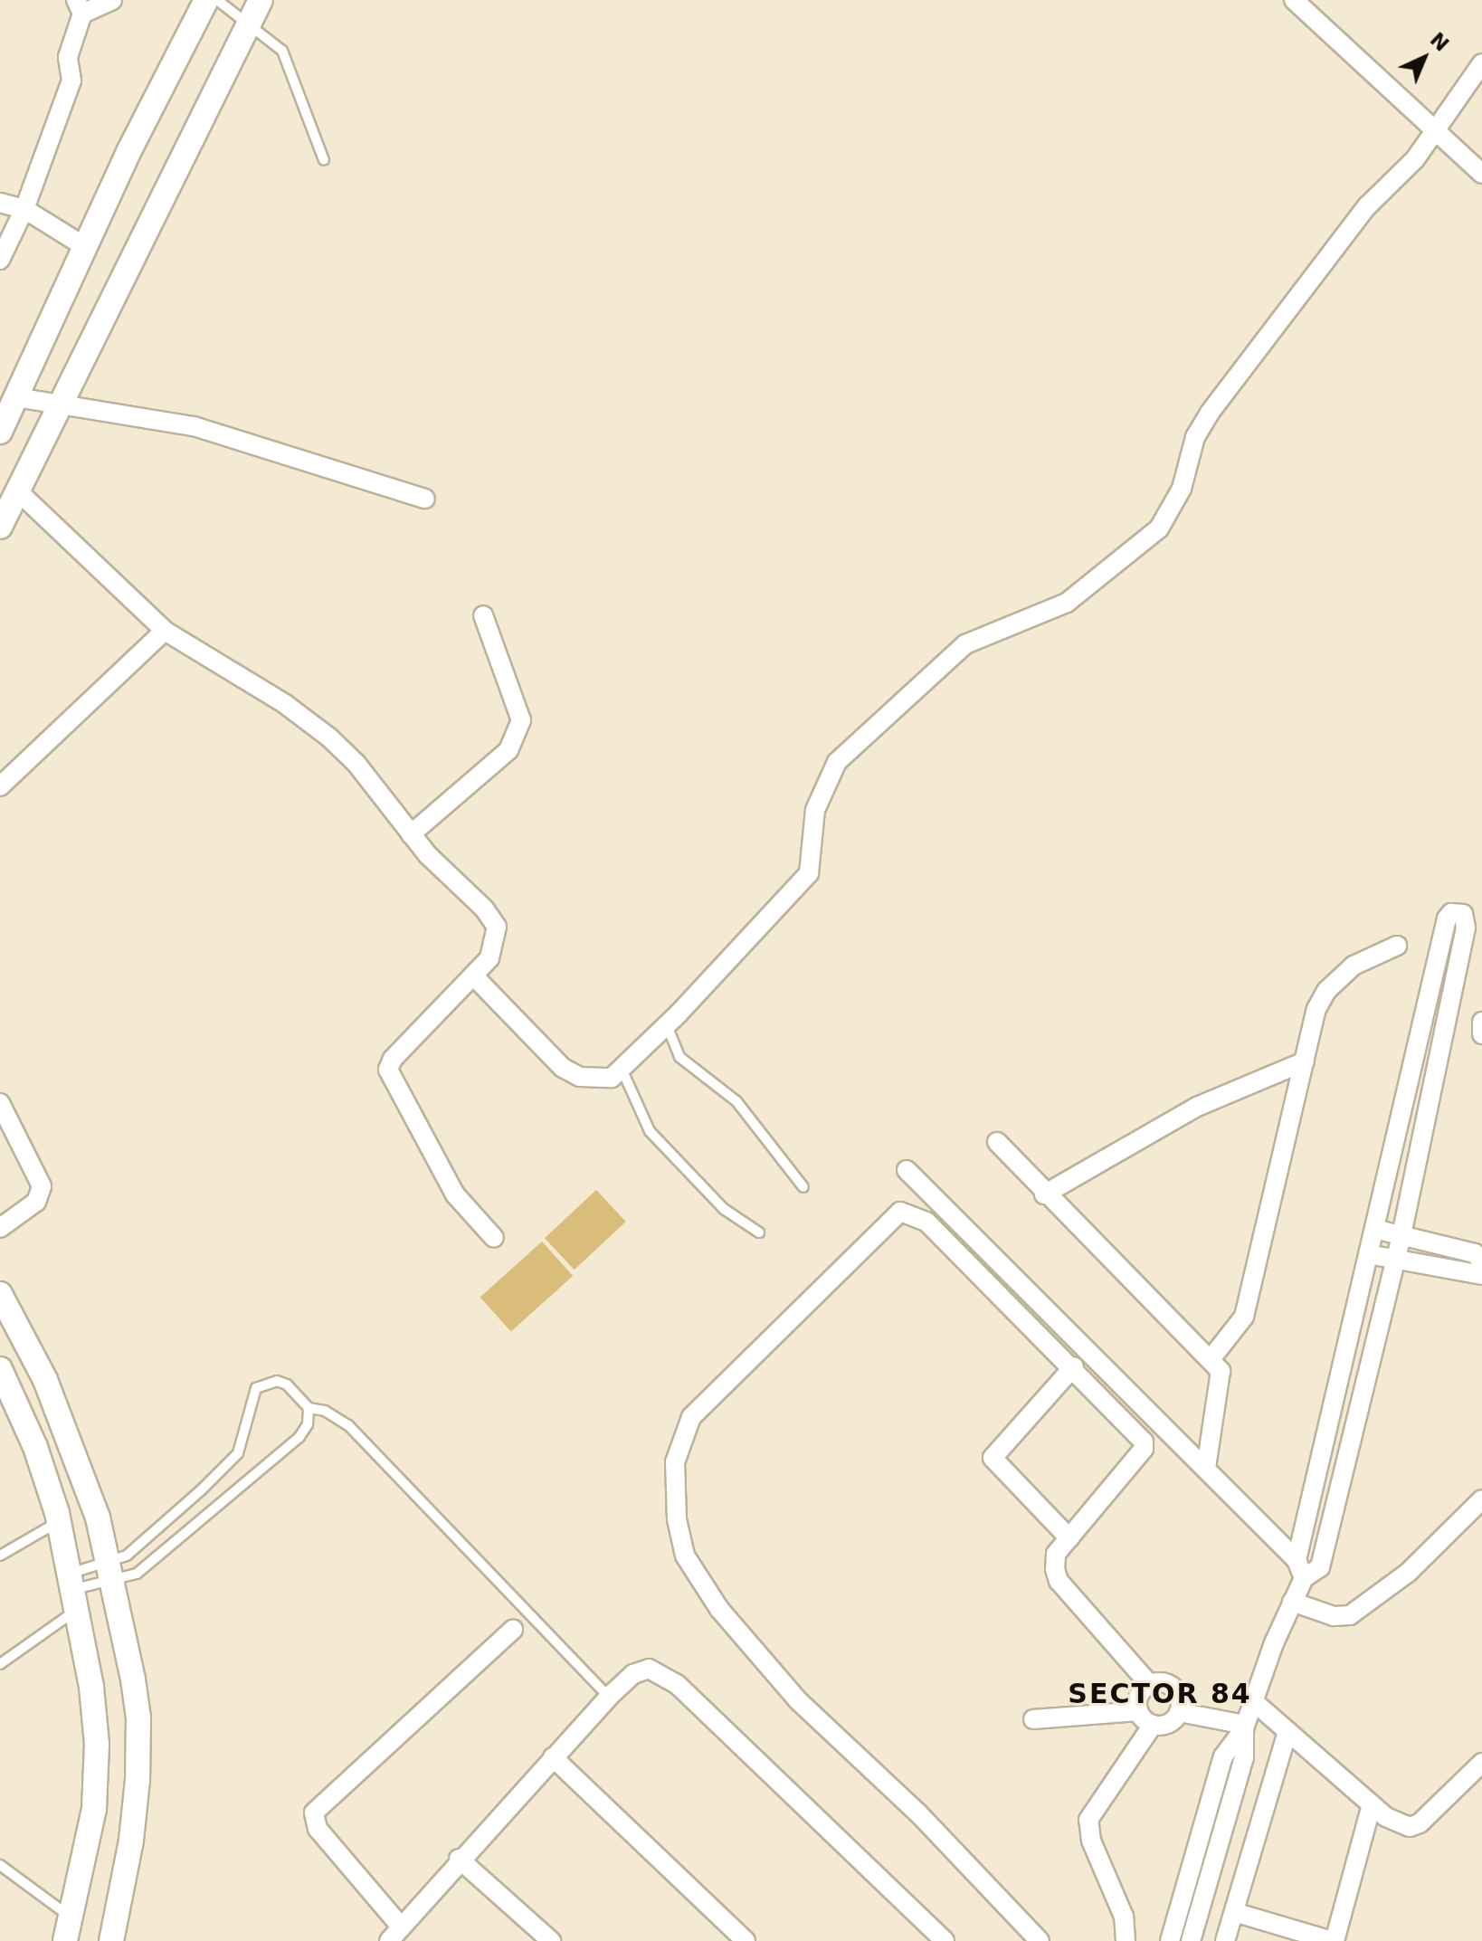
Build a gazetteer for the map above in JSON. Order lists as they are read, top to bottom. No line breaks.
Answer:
{"districts":["SECTOR 84"],"north":"top right"}
